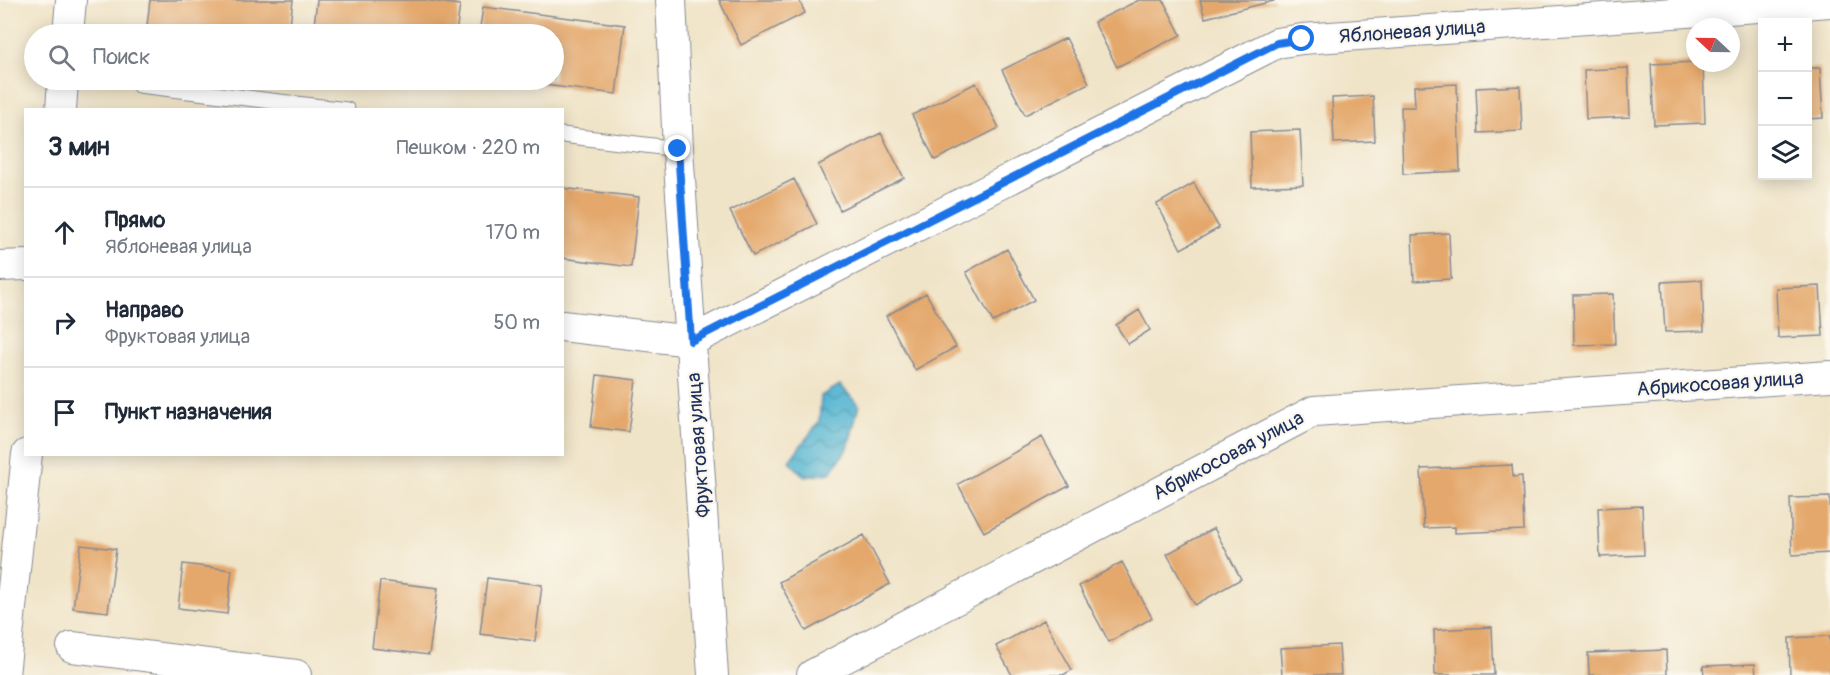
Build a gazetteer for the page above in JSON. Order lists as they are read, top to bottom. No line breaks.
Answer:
{"streets":{"street":["Яблоневая улица","Абрикосовая улица","Фруктовая улица"]},"crossings":[["Яблоневая улица","Фруктовая улица"]],"north":"left","page":{"map_buttons":["+","−"],"search":"Поиск","heading":["3 мин","Пешком · 220 m"],"list":[["Прямо","Яблоневая улица","170 m"],["Направо","Фруктовая улица","50 m"],"Пункт назначения"]}}
